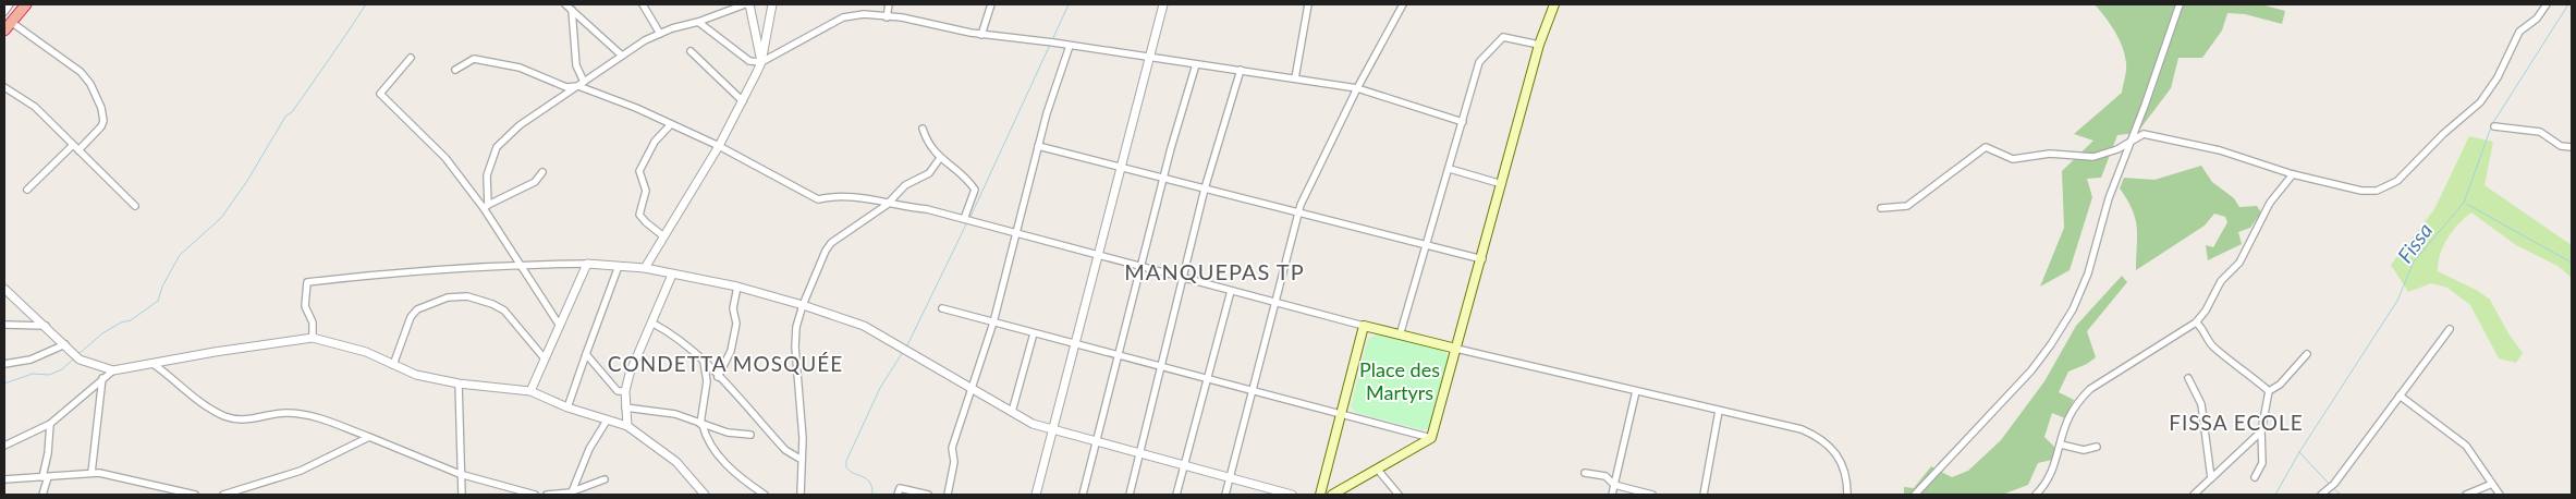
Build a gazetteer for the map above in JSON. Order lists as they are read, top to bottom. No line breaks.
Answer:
{"districts":["MANQUEPAS TP","СONDETTA MOSQUÉE","FISSA ECOLE"],"water":["Fissa"],"parks":["Place des Martyrs"]}
